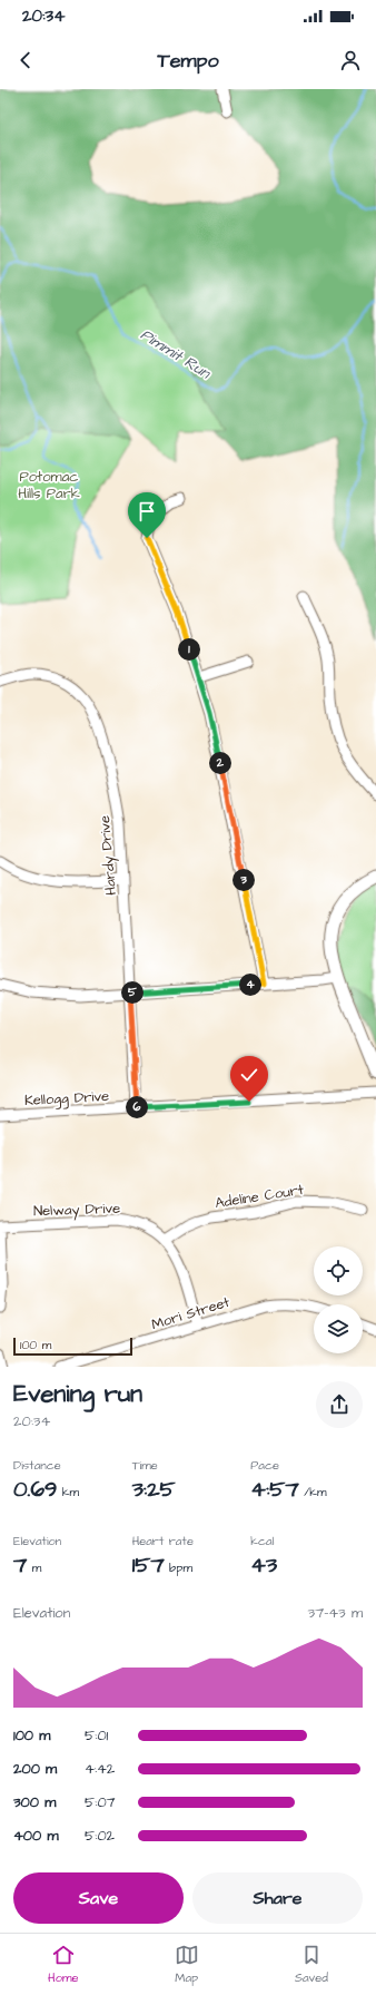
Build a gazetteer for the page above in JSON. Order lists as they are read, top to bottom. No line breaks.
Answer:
{"streets":{"street":["Hardy Drive","Kellogg Drive","Adeline Court","Nelway Drive","Mori Street"]},"crossings":[["Hardy Drive","Kellogg Drive"],["Adeline Court","Nelway Drive"],["Nelway Drive","Mori Street"]],"water":["Pimmit Run"],"parks":["Potomac Hills Park"],"scale_bar":"100 m","page":{"status":"20:34","header":"Tempo","pins":["1","2","3","4","5","6"],"scale":"100 m","heading":["Evening run","20:34"],"stats":[["Distance","0.69 km"],["Time","3:25"],["Pace","4:57 /km"],["Elevation","7 m"],["Heart rate","157 bpm"],["kcal","43"]],"chart":["Elevation","37–43 m"],"list":[{"name":"100 m","note":"5:01"},{"name":"200 m","note":"4:42"},{"name":"300 m","note":"5:07"},{"name":"400 m","note":"5:02"}],"buttons":["Save","Share"],"tabs":["Home","Map","Saved"]}}
